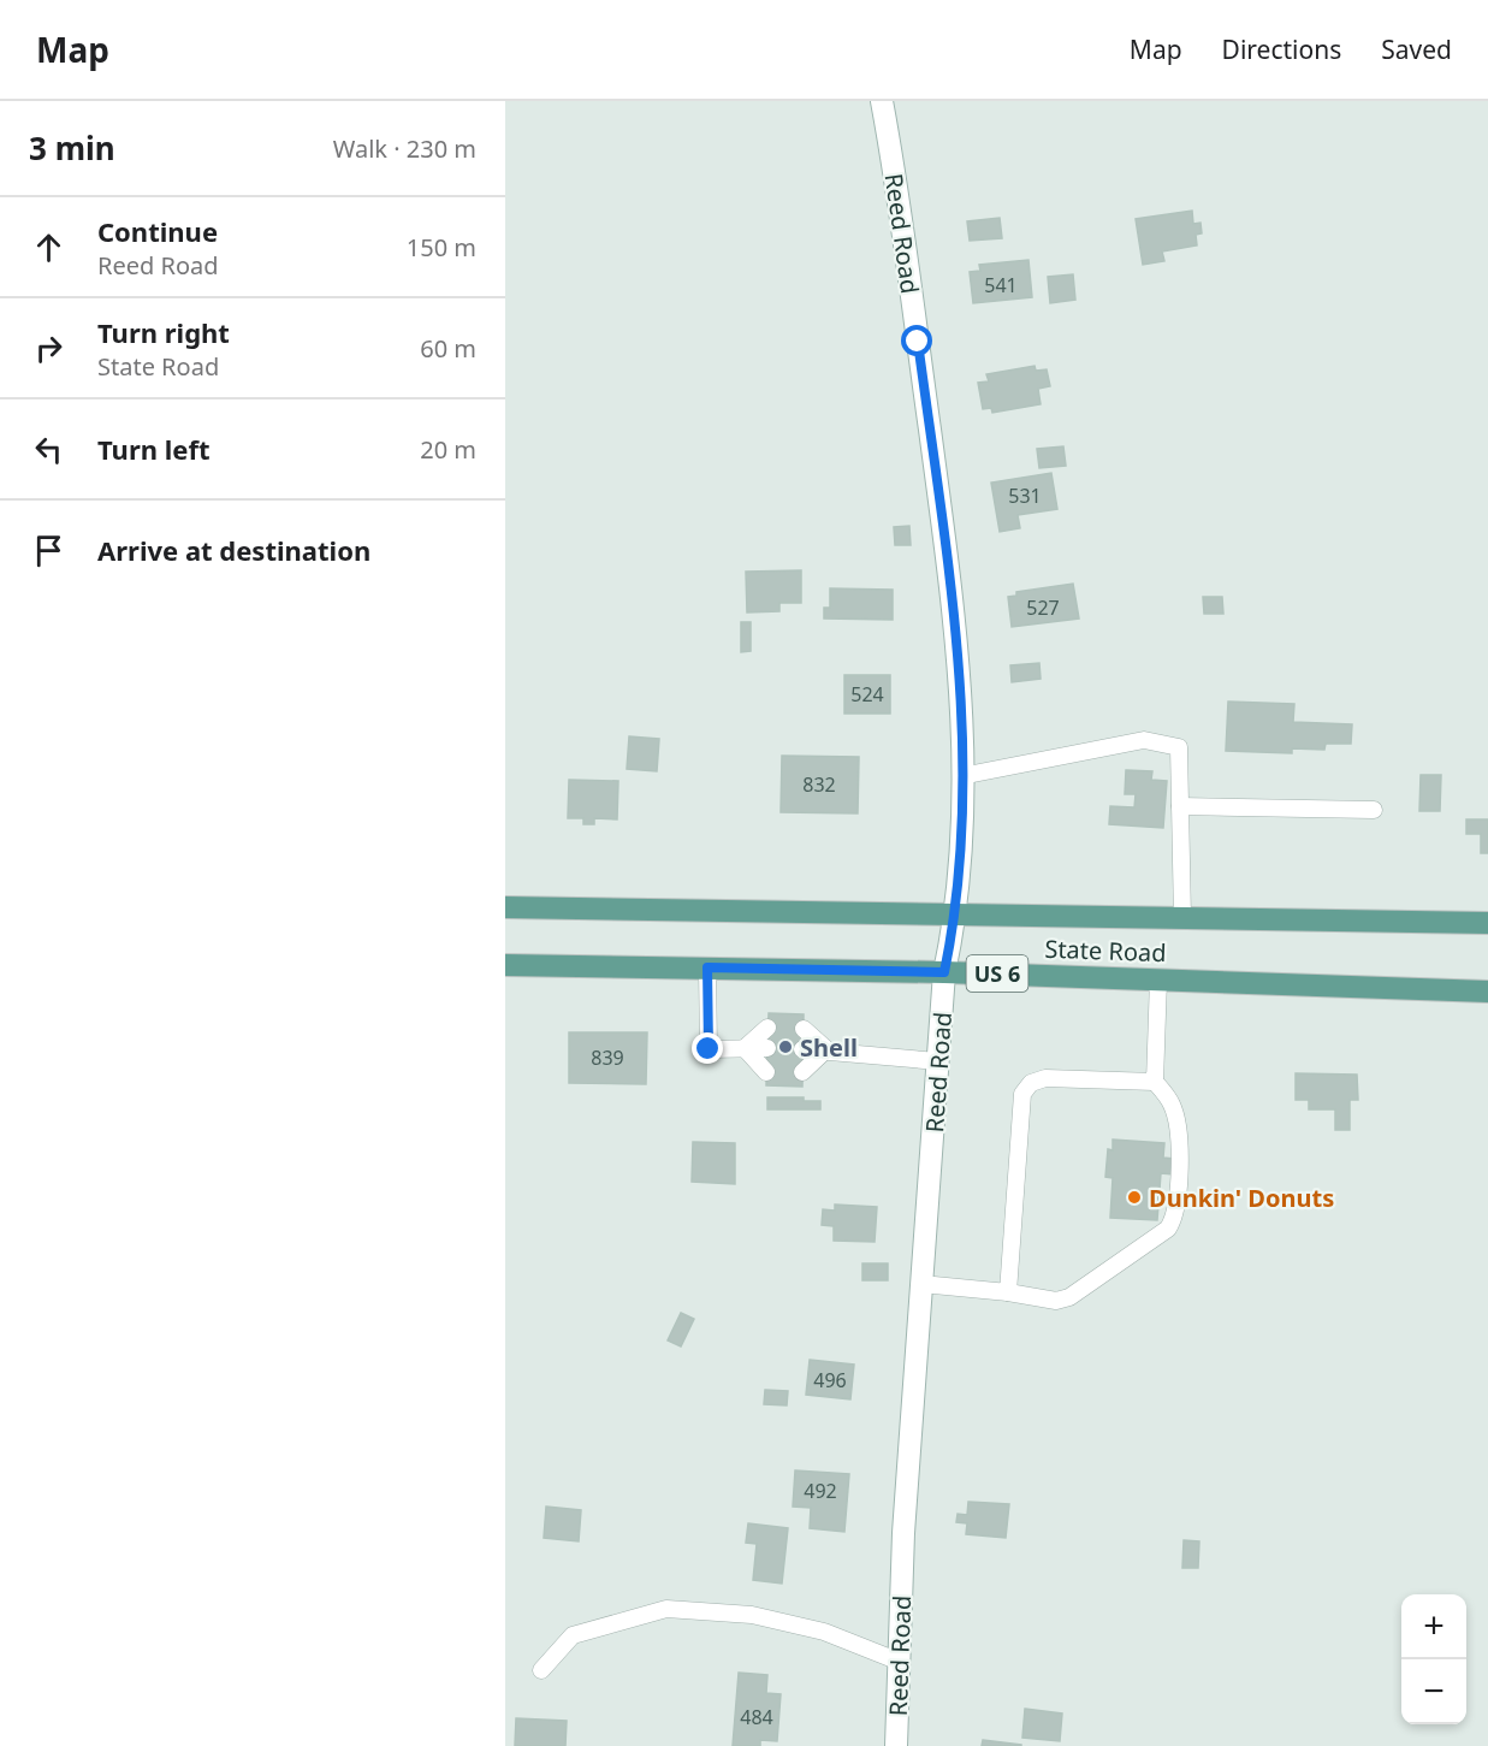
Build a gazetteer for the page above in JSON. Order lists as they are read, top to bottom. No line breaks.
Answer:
{"streets":{"main road":["State Road","US 6"],"street":["Reed Road"]},"crossings":[["Reed Road","State Road"]],"places":["Shell","Dunkin' Donuts"],"house_numbers":["541","531","527","524","832","839","496","492","484"],"page":{"header":"Map","nav":["Map","Directions","Saved"],"heading":["3 min","Walk · 230 m"],"list":[["Continue","Reed Road","150 m"],["Turn right","State Road","60 m"],["Turn left","20 m"],"Arrive at destination"],"map_buttons":["+","−"]}}
